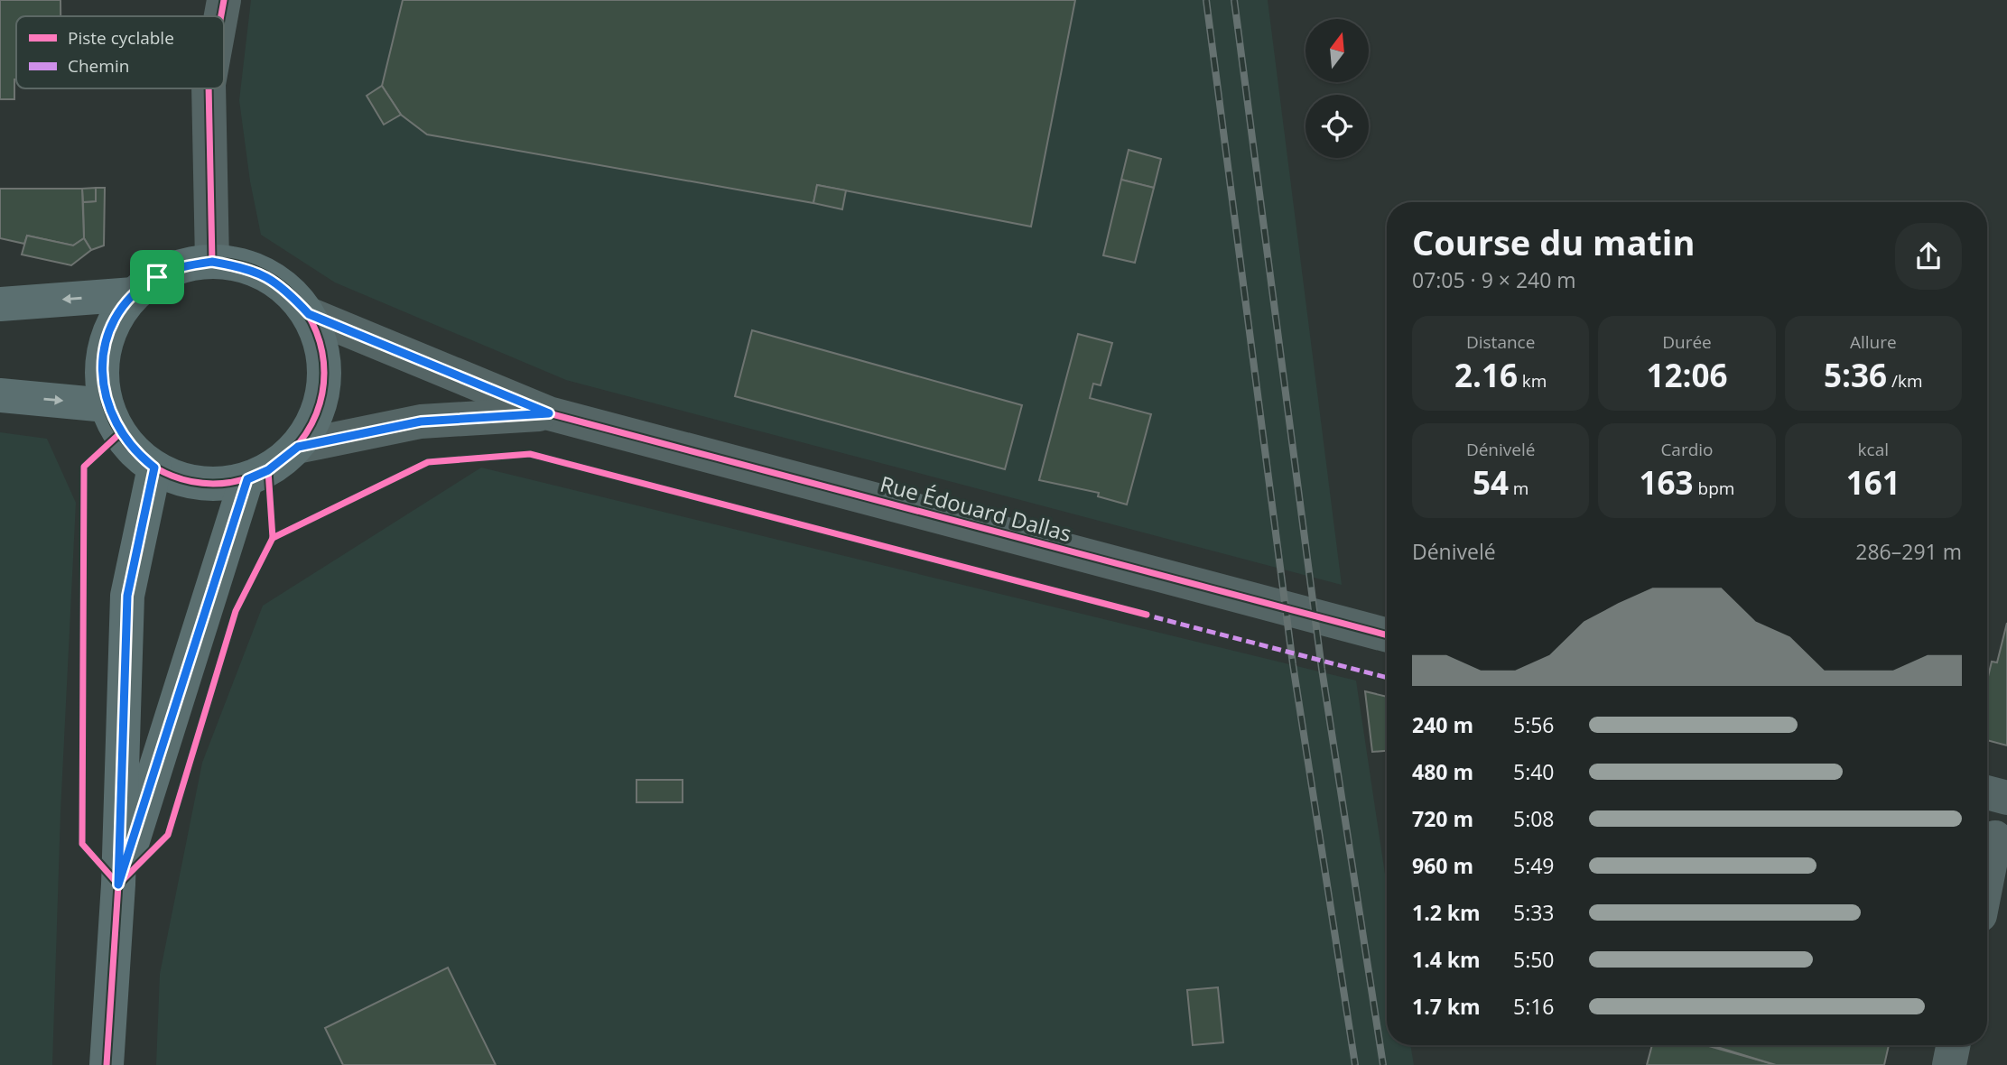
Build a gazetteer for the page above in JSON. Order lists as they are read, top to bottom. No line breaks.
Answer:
{"streets":{"street":["Rue Édouard Dallas"]},"legend":["Piste cyclable","Chemin"],"north":"top","page":{"heading":["Course du matin","07:05 · 9 × 240 m"],"stats":[["Distance","2.16 km"],["Durée","12:06"],["Allure","5:36 /km"],["Dénivelé","54 m"],["Cardio","163 bpm"],["kcal","161"]],"chart":["Dénivelé","286–291 m"],"list":[{"name":"240 m","note":"5:56"},{"name":"480 m","note":"5:40"},{"name":"720 m","note":"5:08"},{"name":"960 m","note":"5:49"},{"name":"1.2 km","note":"5:33"},{"name":"1.4 km","note":"5:50"},{"name":"1.7 km","note":"5:16"}]}}
